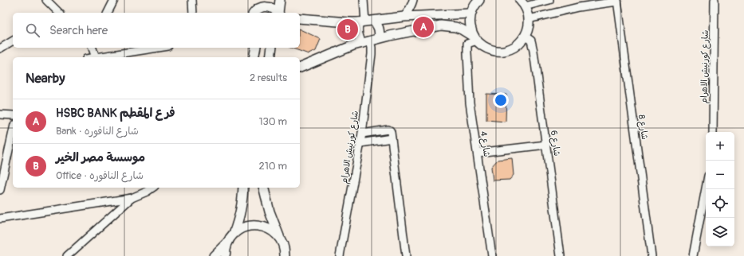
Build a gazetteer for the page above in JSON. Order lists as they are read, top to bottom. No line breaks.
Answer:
{"streets":{"street":["شارع كورنيش الاهرام","شارع 8","شارع 6","شارع 4"]},"page":{"search":"Search here","pins":["A","B"],"heading":["Nearby","2 results"],"list":[{"mark":"A","name":"HSBC BANK فرع المقطم","note":"Bank · شارع النافوره","value":"130 m"},{"mark":"B","name":"موسسة مصر الخير","note":"Office · شارع النافوره","value":"210 m"}],"map_buttons":["+","−"]}}
